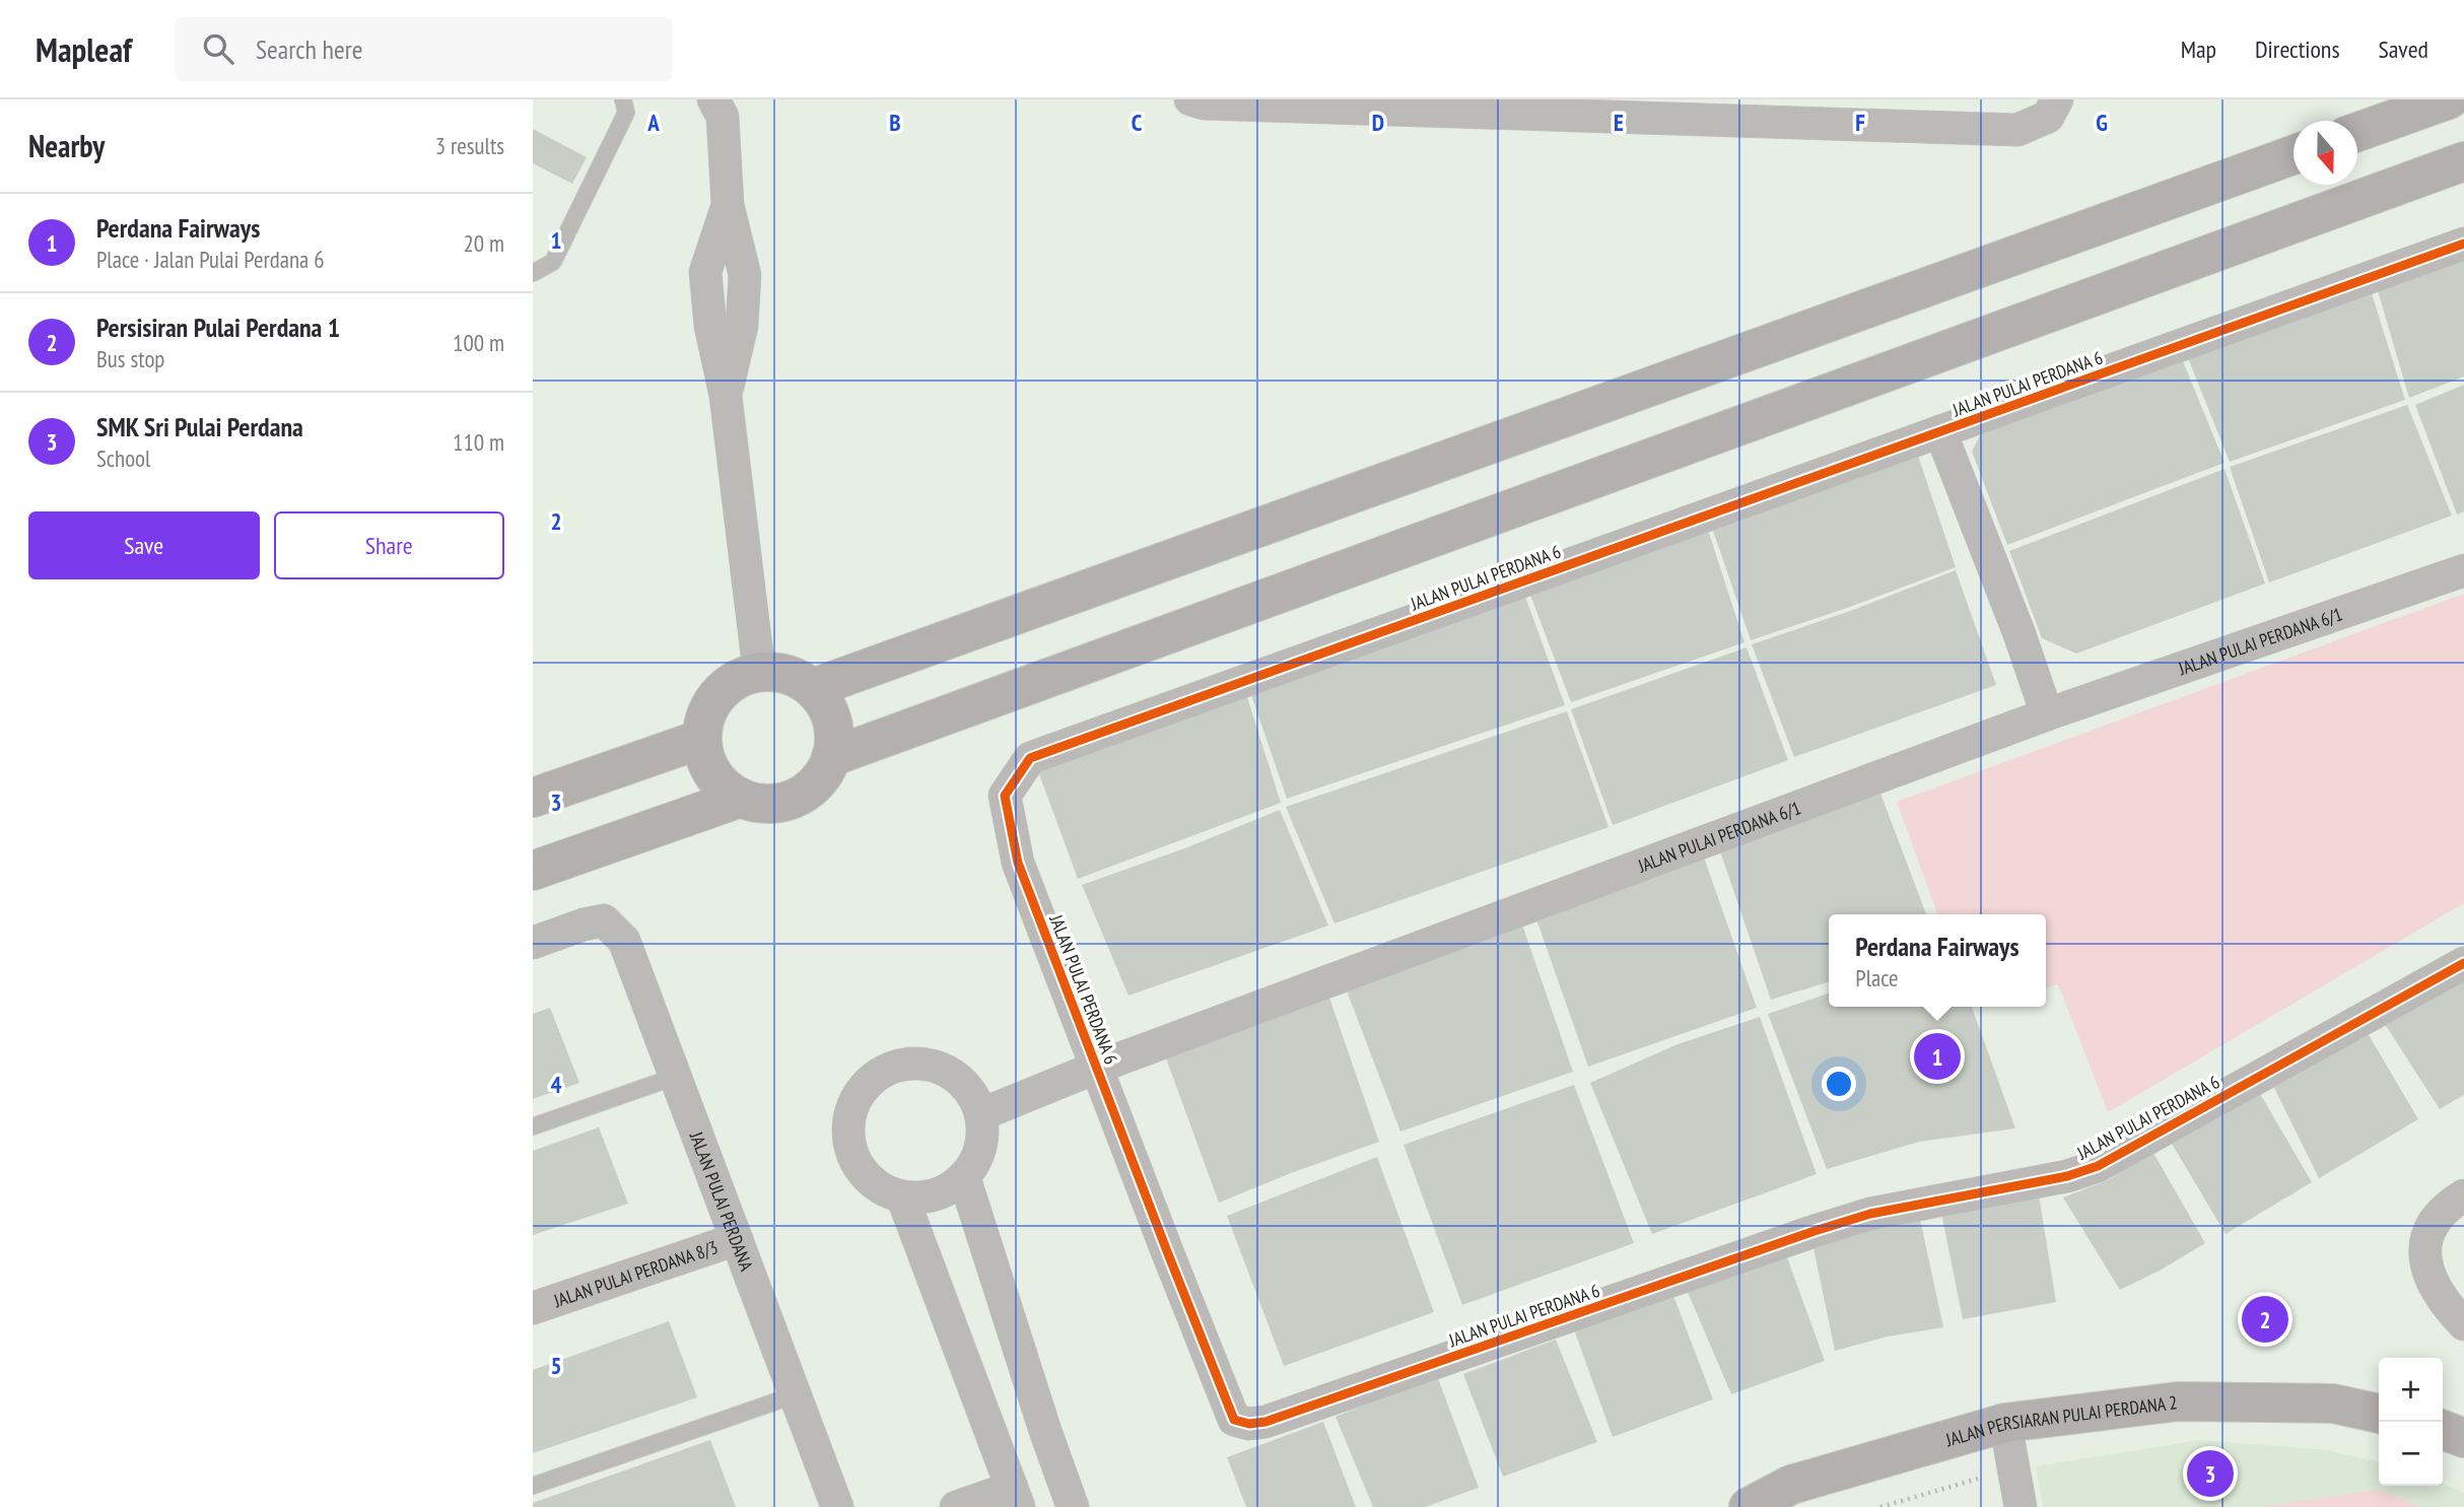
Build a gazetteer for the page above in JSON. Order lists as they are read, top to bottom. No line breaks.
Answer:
{"streets":{"street":["JALAN PULAI PERDANA 6","JALAN PULAI PERDANA 6/1","JALAN PULAI PERDANA","JALAN PULAI PERDANA 8/3","JALAN PERSIARAN PULAI PERDANA 2"]},"crossings":[["JALAN PULAI PERDANA 6","JALAN PULAI PERDANA 6/1"],["JALAN PULAI PERDANA","JALAN PULAI PERDANA 8/3"]],"north":"bottom","page":{"header":"Mapleaf","search":"Search here","nav":["Map","Directions","Saved"],"heading":["Nearby","3 results"],"list":[{"mark":"1","name":"Perdana Fairways","note":"Place · Jalan Pulai Perdana 6","value":"20 m"},{"mark":"2","name":"Persisiran Pulai Perdana 1","note":"Bus stop","value":"100 m"},{"mark":"3","name":"SMK Sri Pulai Perdana","note":"School","value":"110 m"}],"buttons":["Save","Share"],"popup":["Perdana Fairways","Place"],"pins":["1","2","3"],"map_buttons":["+","−"]},"grid":{"columns":["A","B","C","D","E","F","G"],"rows":["1","2","3","4","5"]}}
